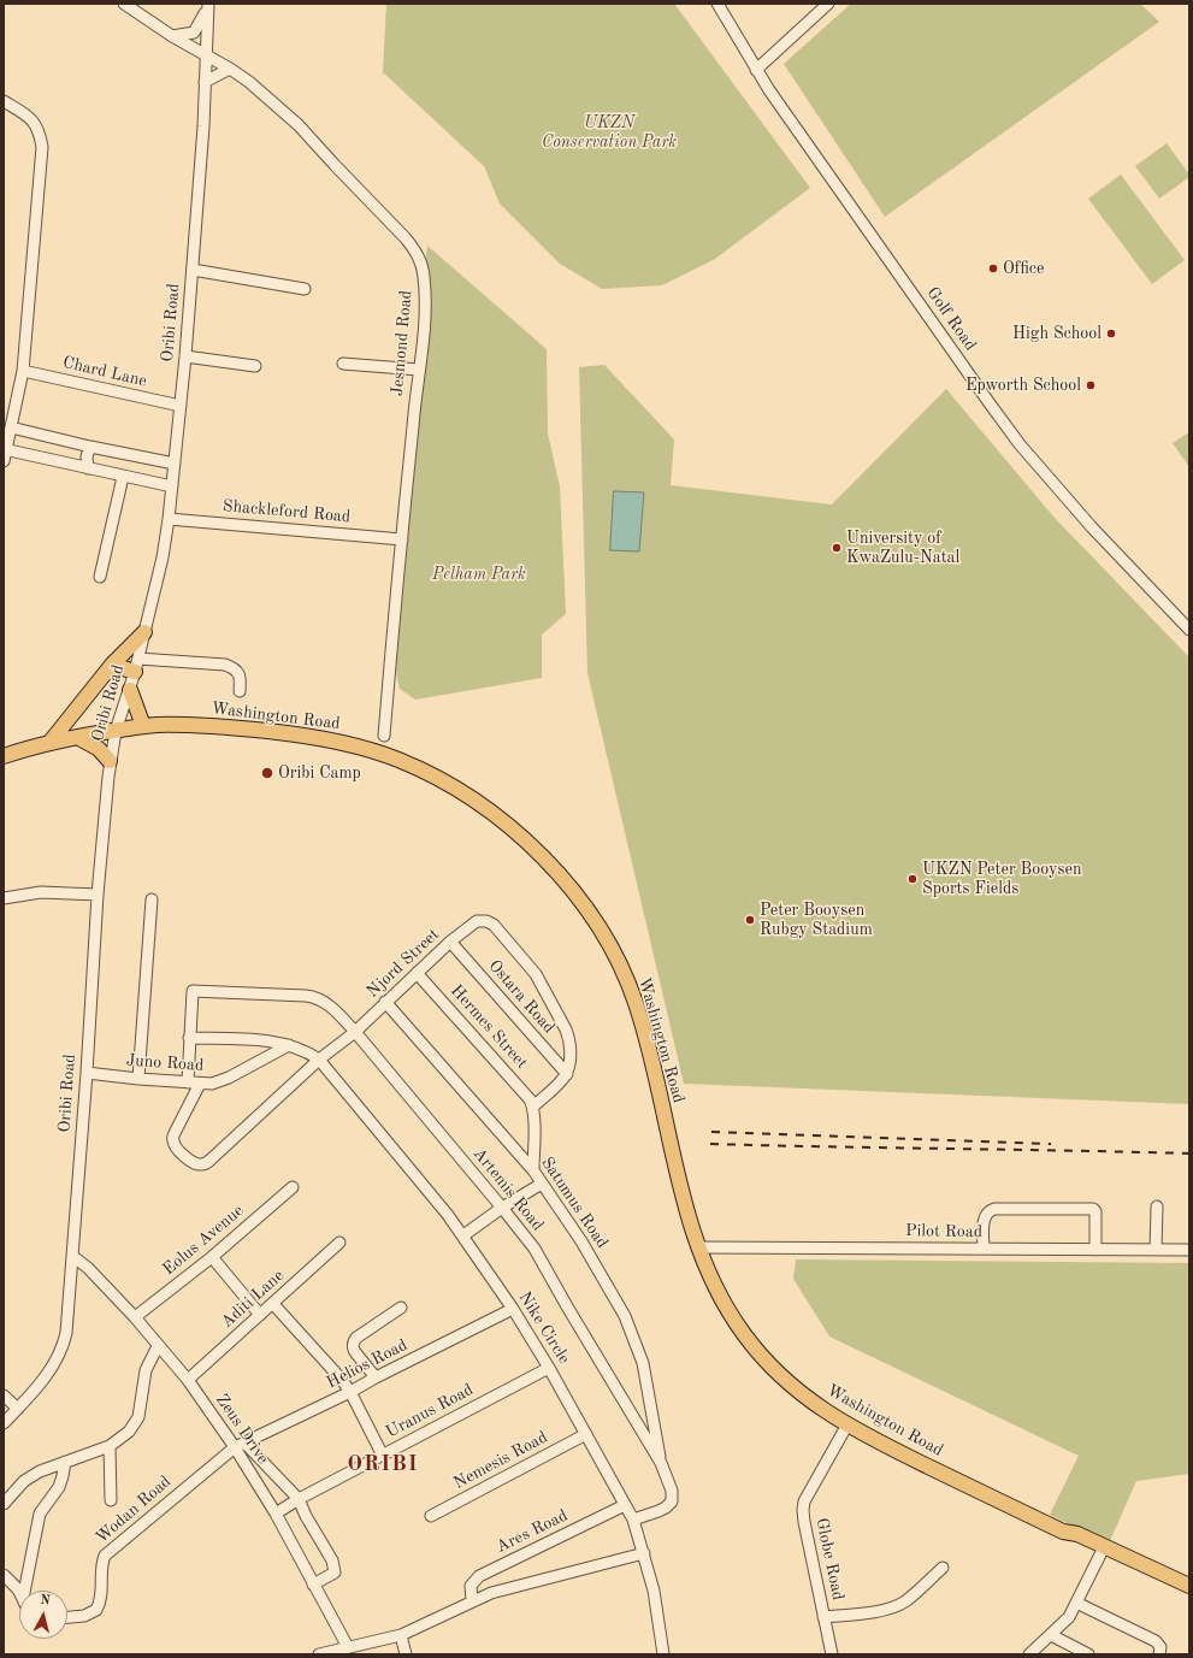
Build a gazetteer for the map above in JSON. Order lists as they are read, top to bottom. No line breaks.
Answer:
{"streets":{"main road":["Washington Road"],"street":["Golf Road","Oribi Road","Jesmond Road","Chard Lane","Shackleford Road","Njord Street","Ostara Road","Hermes Street","Juno Road","Artemis Road","Satumus Road","Pilot Road","Eolus Avenue","Aditi Lane","Nike Circle","Helios Road","Uranus Road","Zeus Drive","Nemesis Road","Wodan Road","Ares Road","Globe Road"]},"crossings":[["Oribi Road","Jesmond Road"],["Oribi Road","Chard Lane"],["Oribi Road","Shackleford Road"],["Oribi Road","Washington Road"],["Oribi Road","Juno Road"],["Oribi Road","Zeus Drive"],["Jesmond Road","Shackleford Road"],["Washington Road","Pilot Road"],["Washington Road","Globe Road"],["Njord Street","Ostara Road"],["Njord Street","Hermes Street"],["Njord Street","Juno Road"],["Njord Street","Artemis Road"],["Njord Street","Satumus Road"],["Njord Street","Nike Circle"],["Artemis Road","Satumus Road"],["Artemis Road","Nike Circle"],["Eolus Avenue","Zeus Drive"],["Aditi Lane","Zeus Drive"],["Nike Circle","Helios Road"],["Nike Circle","Uranus Road"],["Nike Circle","Nemesis Road"],["Nike Circle","Ares Road"],["Helios Road","Zeus Drive"],["Helios Road","Wodan Road"],["Uranus Road","Zeus Drive"],["Zeus Drive","Wodan Road"]],"districts":["ORIBI"],"parks":["UKZN Conservation Park","Pelham Park"],"places":["Office","High School","Epworth School","University of KwaZulu-Natal","Oribi Camp","UKZN Peter Booysen Sports Fields","Peter Booysen Rubgy Stadium"],"north":"top"}
